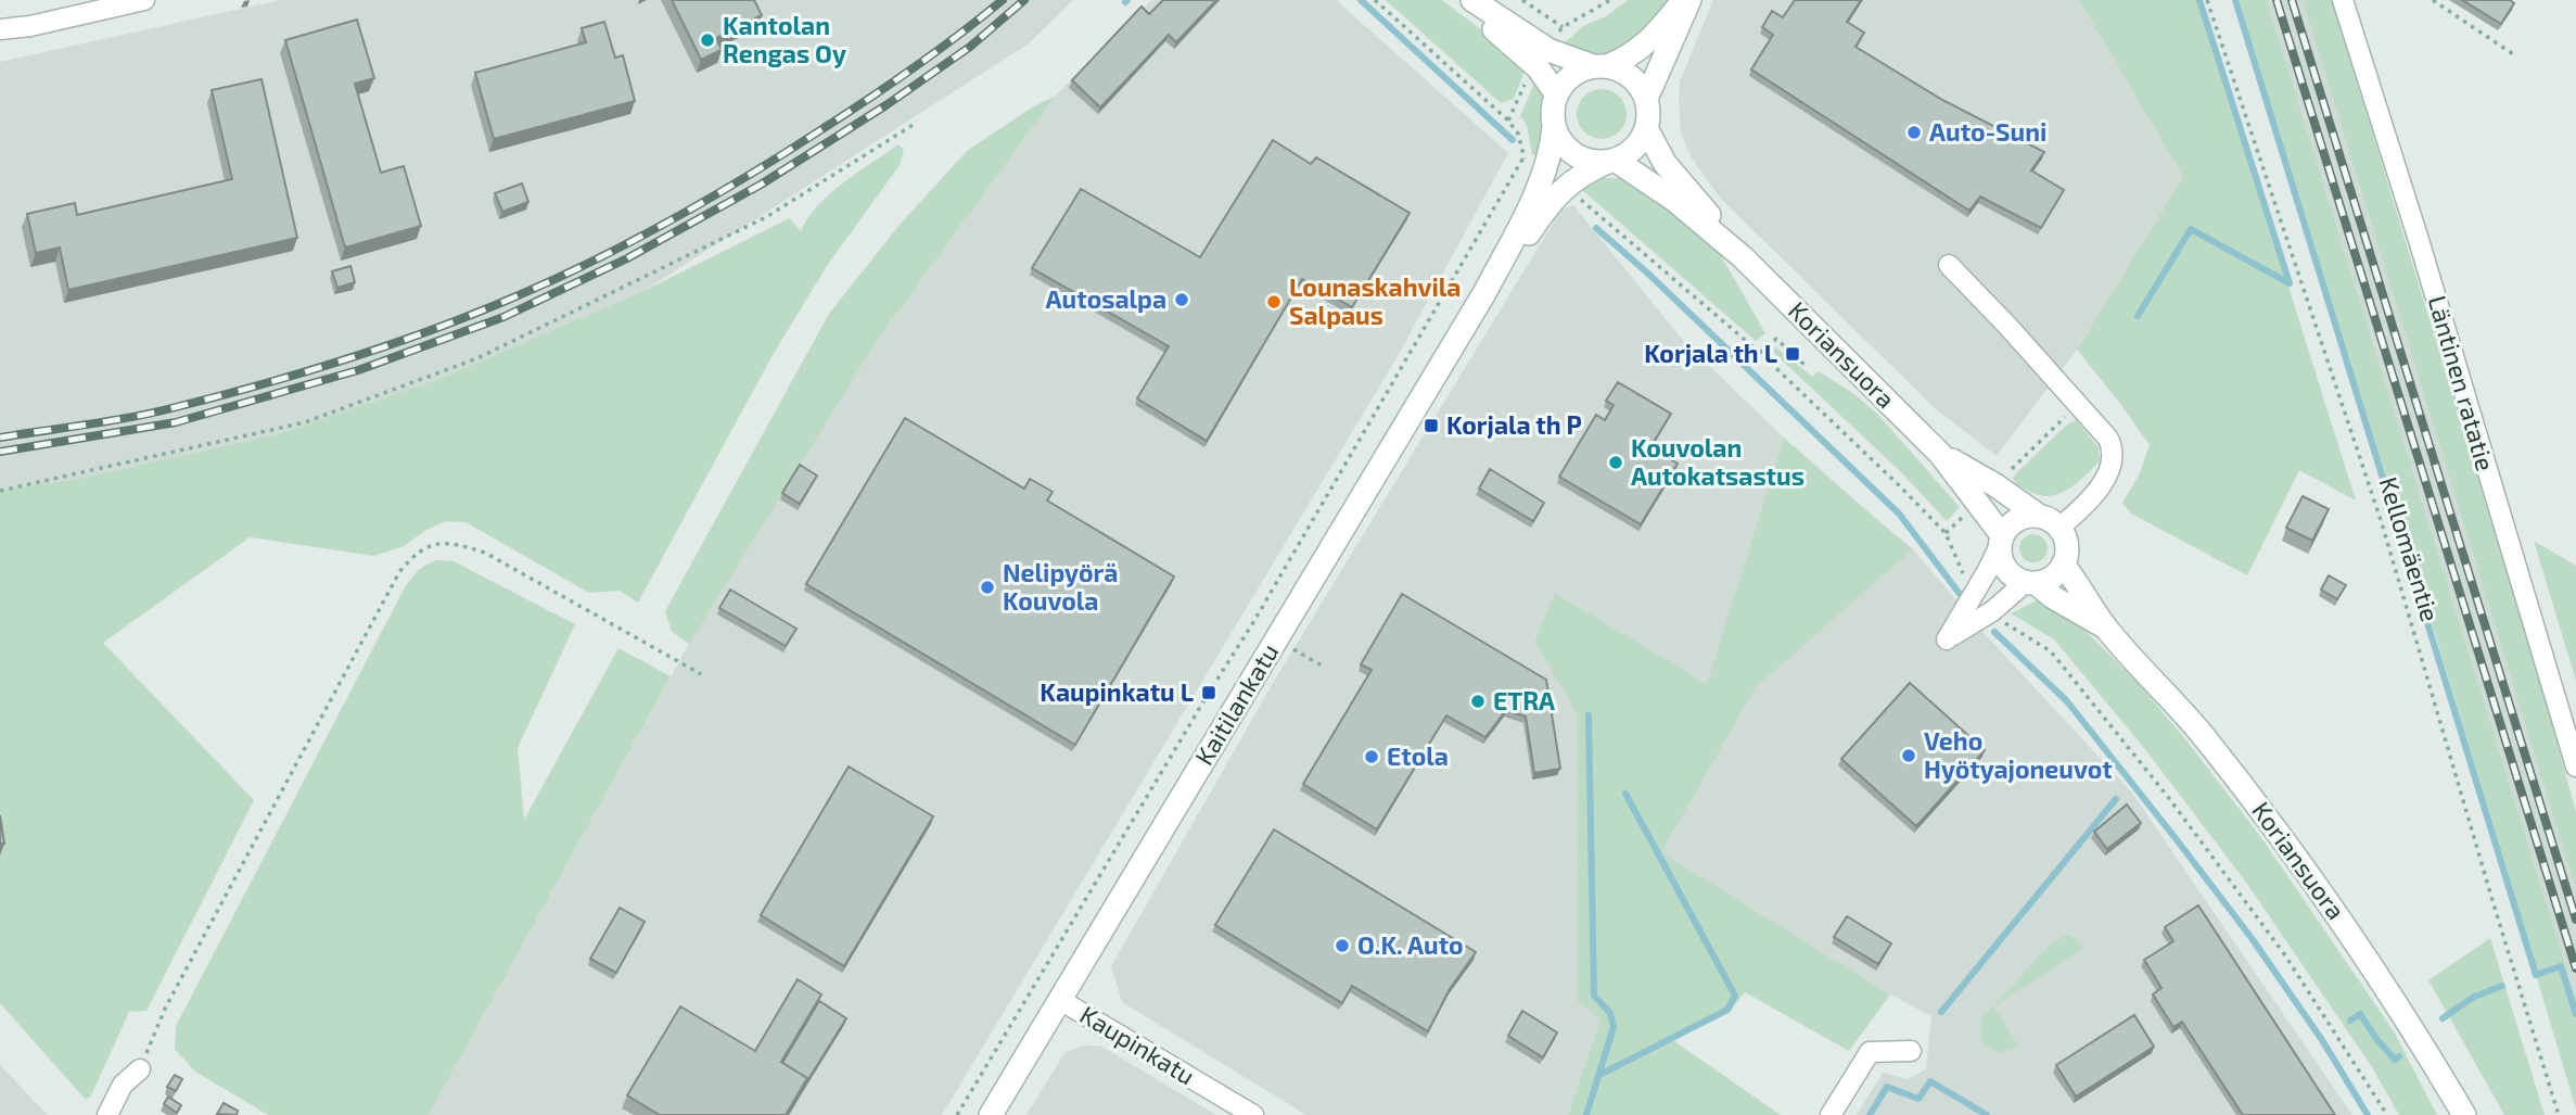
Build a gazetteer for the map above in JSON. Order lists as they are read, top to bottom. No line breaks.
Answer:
{"streets":{"main road":["Koriansuora","Kaitilankatu"],"street":["Läntinen ratatie","Kaupinkatu"],"path":["Kellomäentie"]},"crossings":[["Koriansuora","Kaitilankatu"],["Kaitilankatu","Kaupinkatu"]],"places":{"other":["Kantolan Rengas Oy","Auto-Suni","Autosalpa","Lounaskahvila Salpaus","Kouvolan Autokatsastus","Nelipyörä Kouvola","ETRA","Veho Hyötyajoneuvot","Etola","O.K. Auto"],"transit":["Korjala th L","Korjala th P","Kaupinkatu L"]}}
